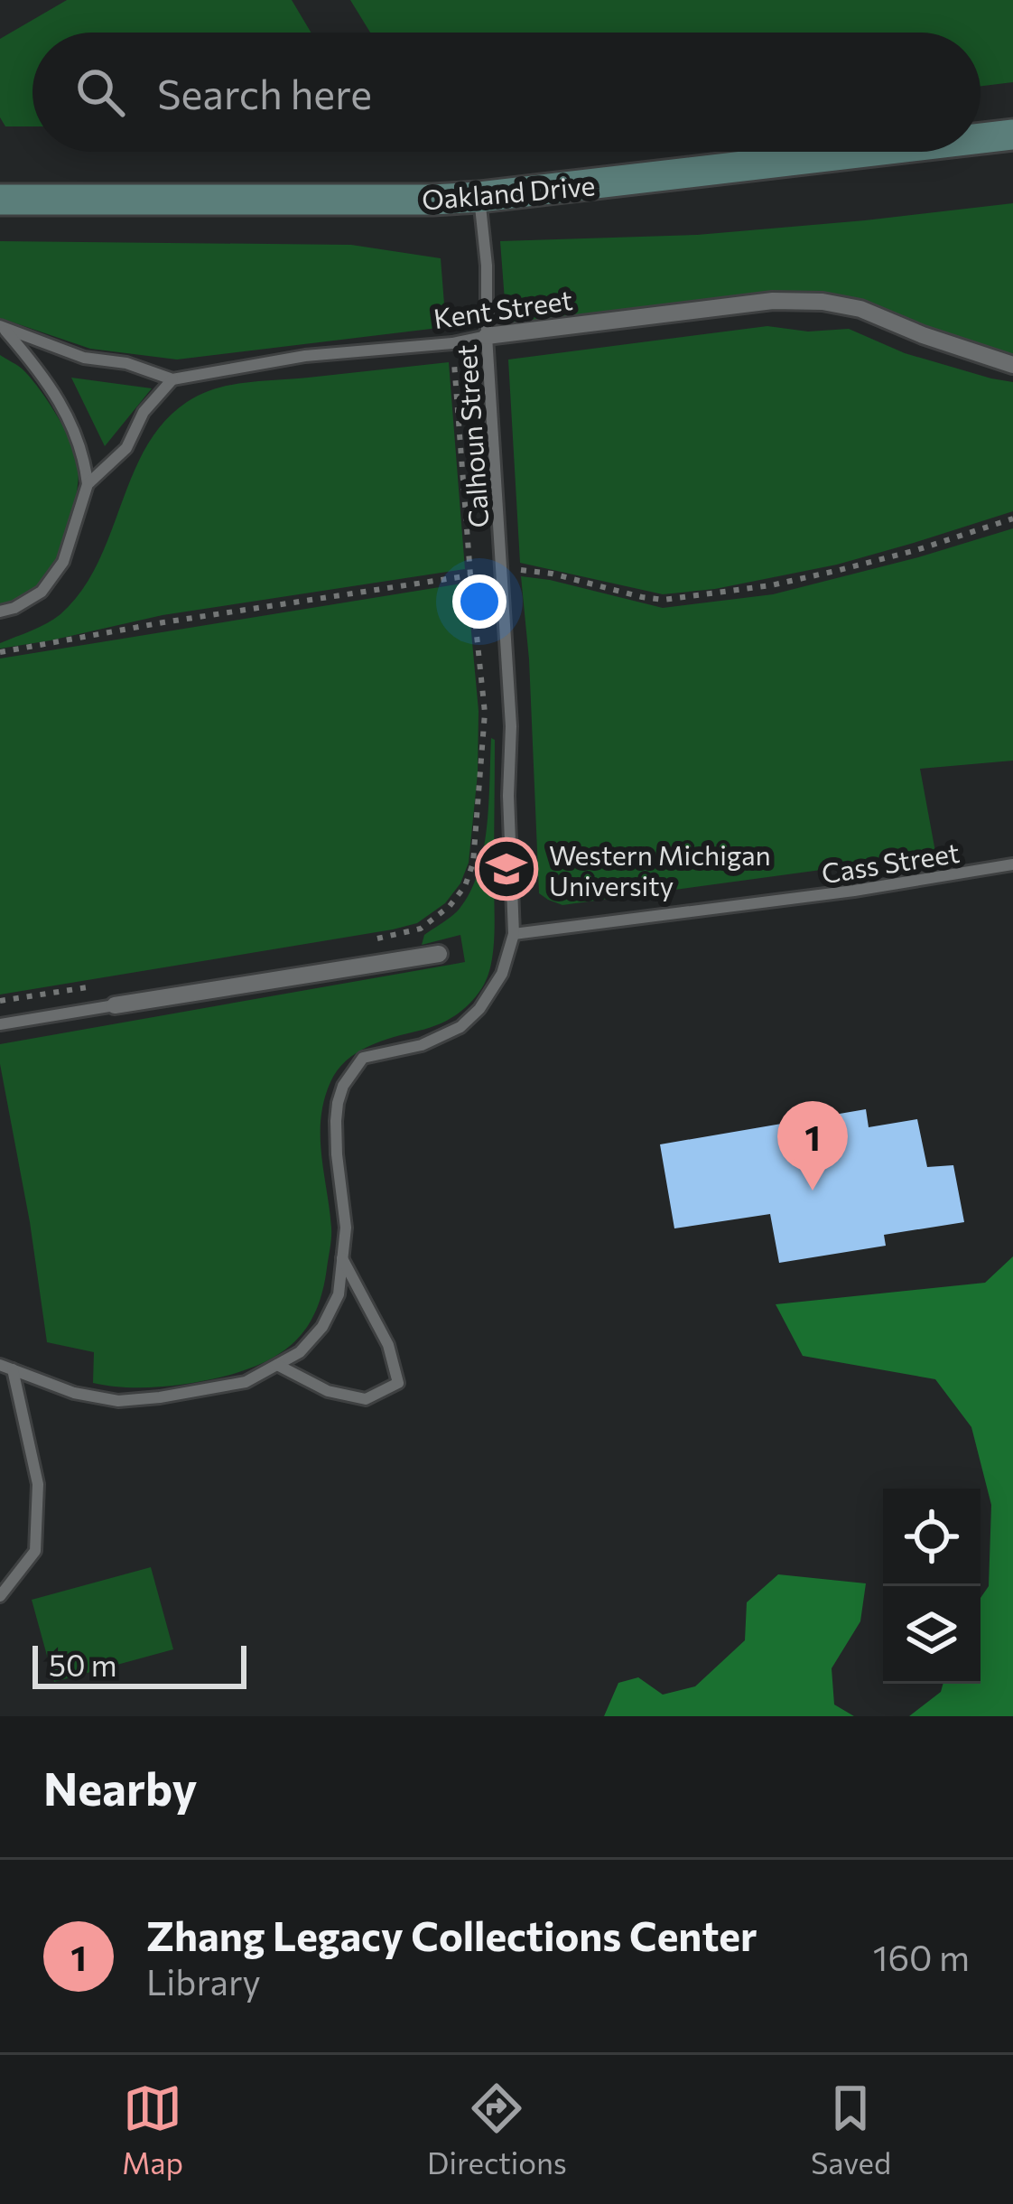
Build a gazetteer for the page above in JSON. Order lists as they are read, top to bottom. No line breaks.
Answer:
{"streets":{"main road":["Oakland Drive"],"street":["Kent Street"],"lane":["Calhoun Street","Cass Street"]},"crossings":[["Oakland Drive","Calhoun Street"],["Kent Street","Calhoun Street"],["Calhoun Street","Cass Street"]],"places":{"school or university":["Western Michigan University"]},"scale_bar":"50 m","page":{"search":"Search here","pins":"1","scale":"50 m","heading":"Nearby","list":[{"mark":"1","name":"Zhang Legacy Collections Center","note":"Library","value":"160 m"}],"nav":["Map","Directions","Saved"]}}
